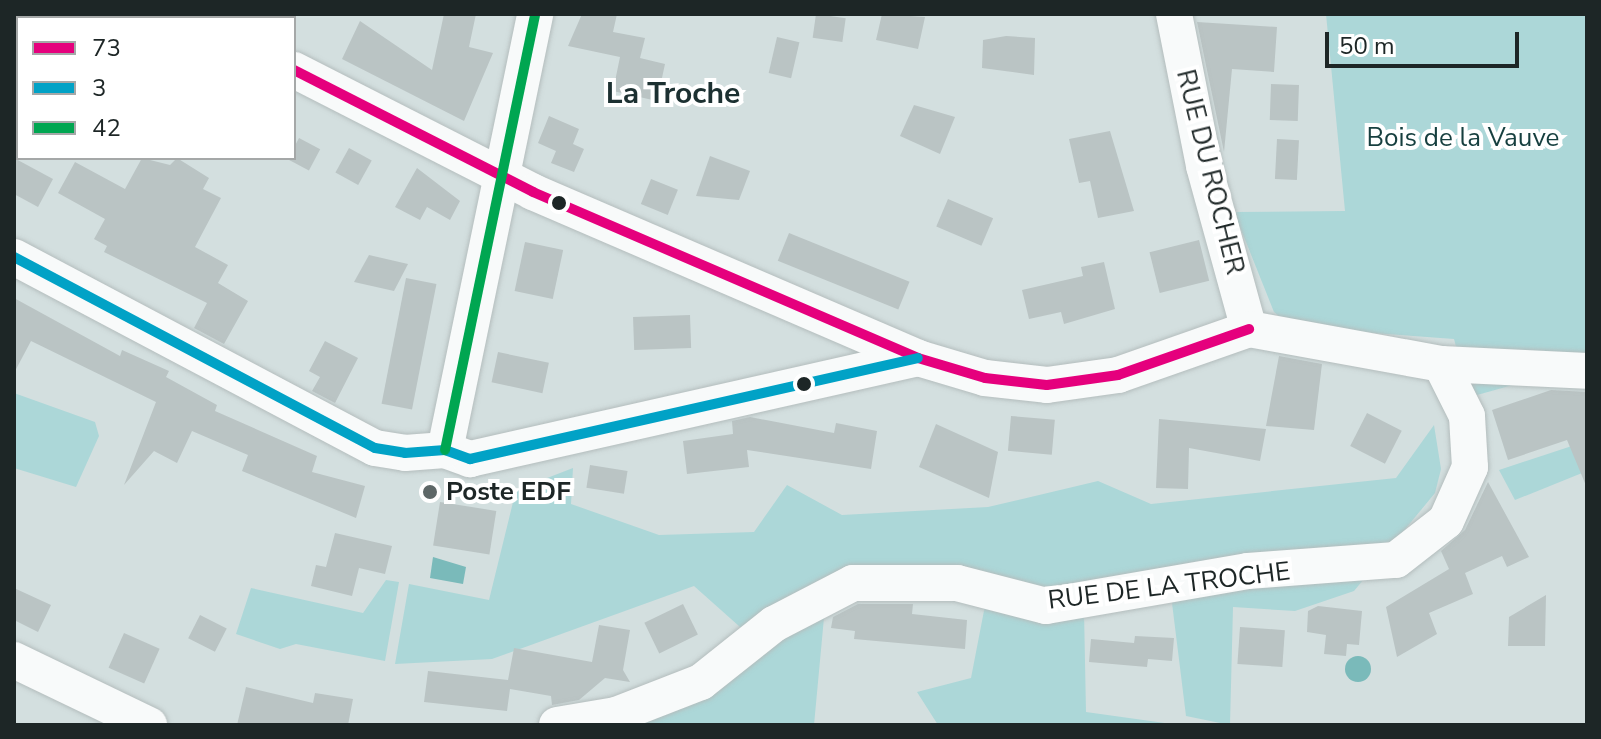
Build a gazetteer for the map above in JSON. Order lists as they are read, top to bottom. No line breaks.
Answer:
{"streets":{"street":["RUE DU ROCHER","RUE DE LA TROCHE"]},"districts":["La Troche"],"parks":["Bois de la Vauve"],"places":["Poste EDF"],"lines":["transit line 42","transit line 73","transit line 3"],"legend":["73","3","42"],"scale_bar":"50 m"}
